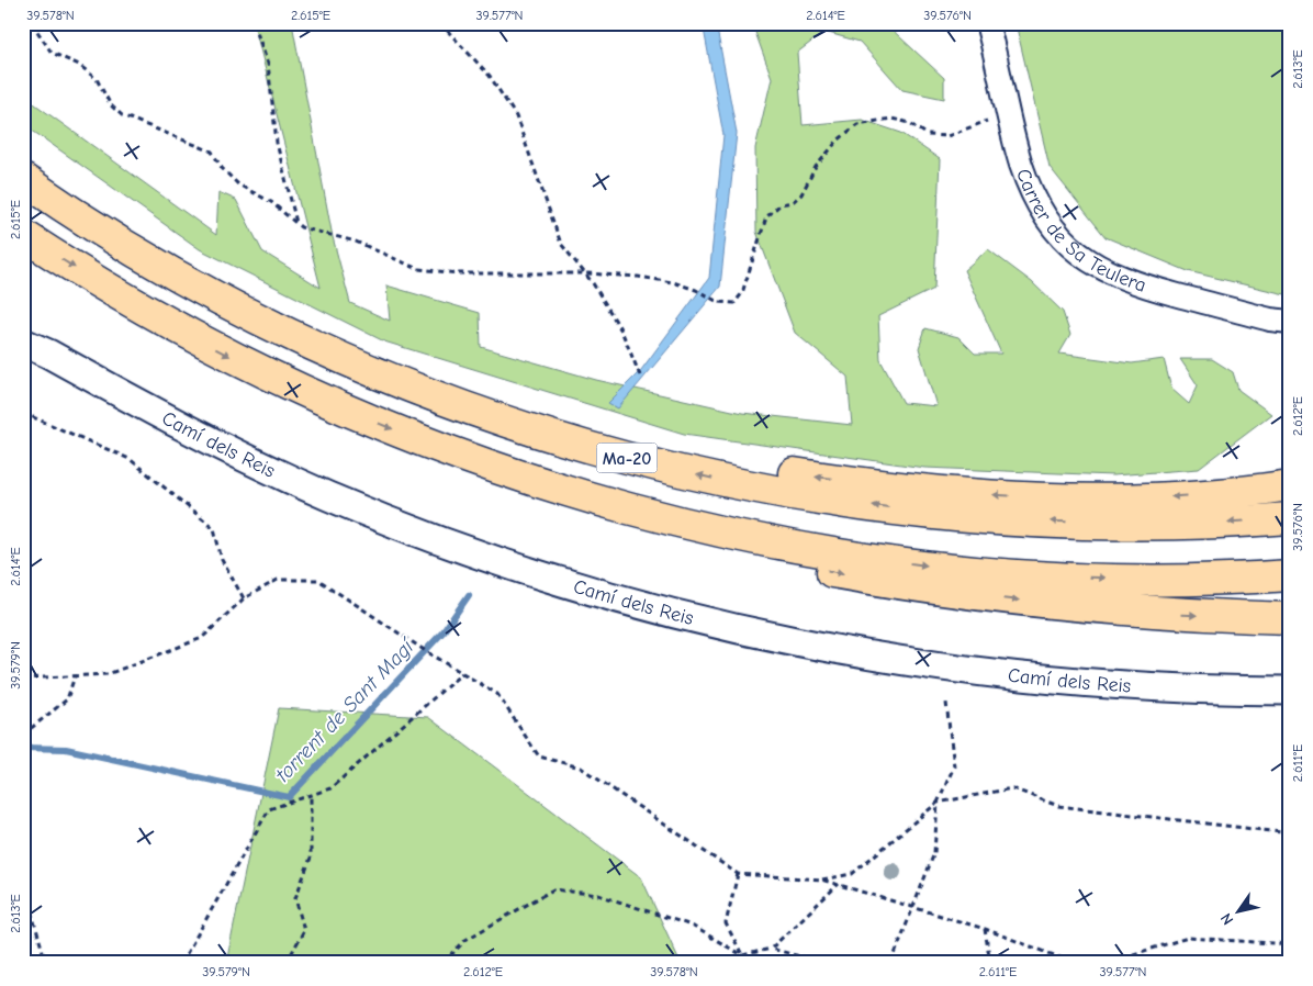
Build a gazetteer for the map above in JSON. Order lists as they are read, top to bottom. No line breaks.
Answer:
{"streets":{"highway":["Ma-20"],"street":["Carrer de Sa Teulera","Camí dels Reis"]},"water":["torrent de Sant Magí"],"north":"bottom left","coordinates":["39.578°N","2.615°E","39.577°N","2.614°E","39.576°N","2.613°E","2.612°E","39.579°N","2.611°E"]}
